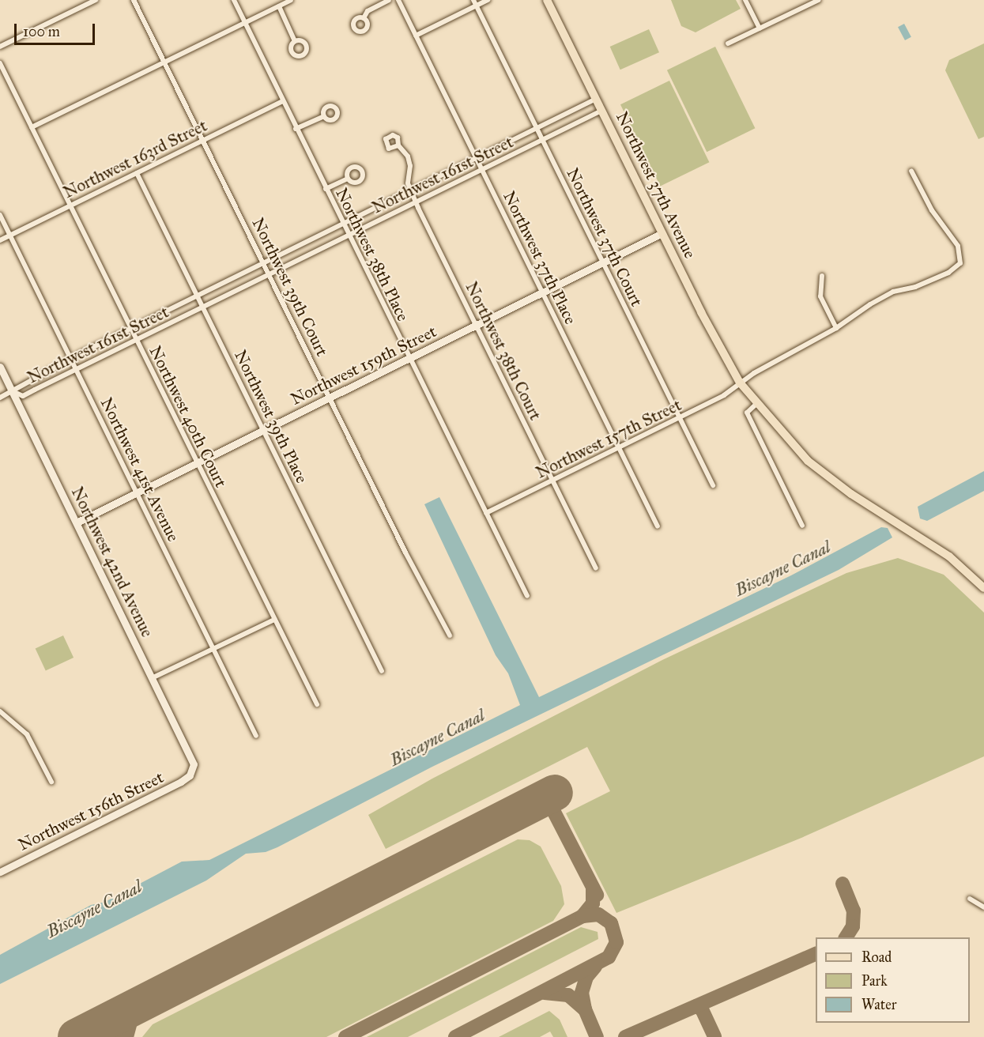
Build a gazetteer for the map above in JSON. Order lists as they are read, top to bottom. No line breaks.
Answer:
{"streets":{"main road":["Northwest 37th Avenue"],"street":["Northwest 163rd Street","Northwest 161st Street","Northwest 37th Court","Northwest 38th Place","Northwest 37th Place","Northwest 39th Court","Northwest 38th Court","Northwest 159th Street","Northwest 40th Court","Northwest 39th Place","Northwest 157th Street","Northwest 41st Avenue","Northwest 42nd Avenue","Northwest 156th Street"]},"crossings":[["Northwest 163rd Street","Northwest 38th Place"],["Northwest 163rd Street","Northwest 39th Court"],["Northwest 163rd Street","Northwest 40th Court"],["Northwest 163rd Street","Northwest 39th Place"],["Northwest 163rd Street","Northwest 41st Avenue"],["Northwest 161st Street","Northwest 37th Avenue"],["Northwest 161st Street","Northwest 37th Court"],["Northwest 161st Street","Northwest 38th Place"],["Northwest 161st Street","Northwest 37th Place"],["Northwest 161st Street","Northwest 39th Court"],["Northwest 161st Street","Northwest 38th Court"],["Northwest 161st Street","Northwest 40th Court"],["Northwest 161st Street","Northwest 39th Place"],["Northwest 161st Street","Northwest 41st Avenue"],["Northwest 161st Street","Northwest 42nd Avenue"],["Northwest 37th Avenue","Northwest 159th Street"],["Northwest 37th Avenue","Northwest 157th Street"],["Northwest 37th Court","Northwest 159th Street"],["Northwest 37th Court","Northwest 157th Street"],["Northwest 38th Place","Northwest 159th Street"],["Northwest 38th Place","Northwest 157th Street"],["Northwest 37th Place","Northwest 159th Street"],["Northwest 37th Place","Northwest 157th Street"],["Northwest 39th Court","Northwest 159th Street"],["Northwest 38th Court","Northwest 159th Street"],["Northwest 38th Court","Northwest 157th Street"],["Northwest 159th Street","Northwest 40th Court"],["Northwest 159th Street","Northwest 39th Place"],["Northwest 159th Street","Northwest 41st Avenue"],["Northwest 159th Street","Northwest 42nd Avenue"],["Northwest 42nd Avenue","Northwest 156th Street"]],"water":["Biscayne Canal"],"legend":["Road","Park","Water"],"scale_bar":"100 m"}
